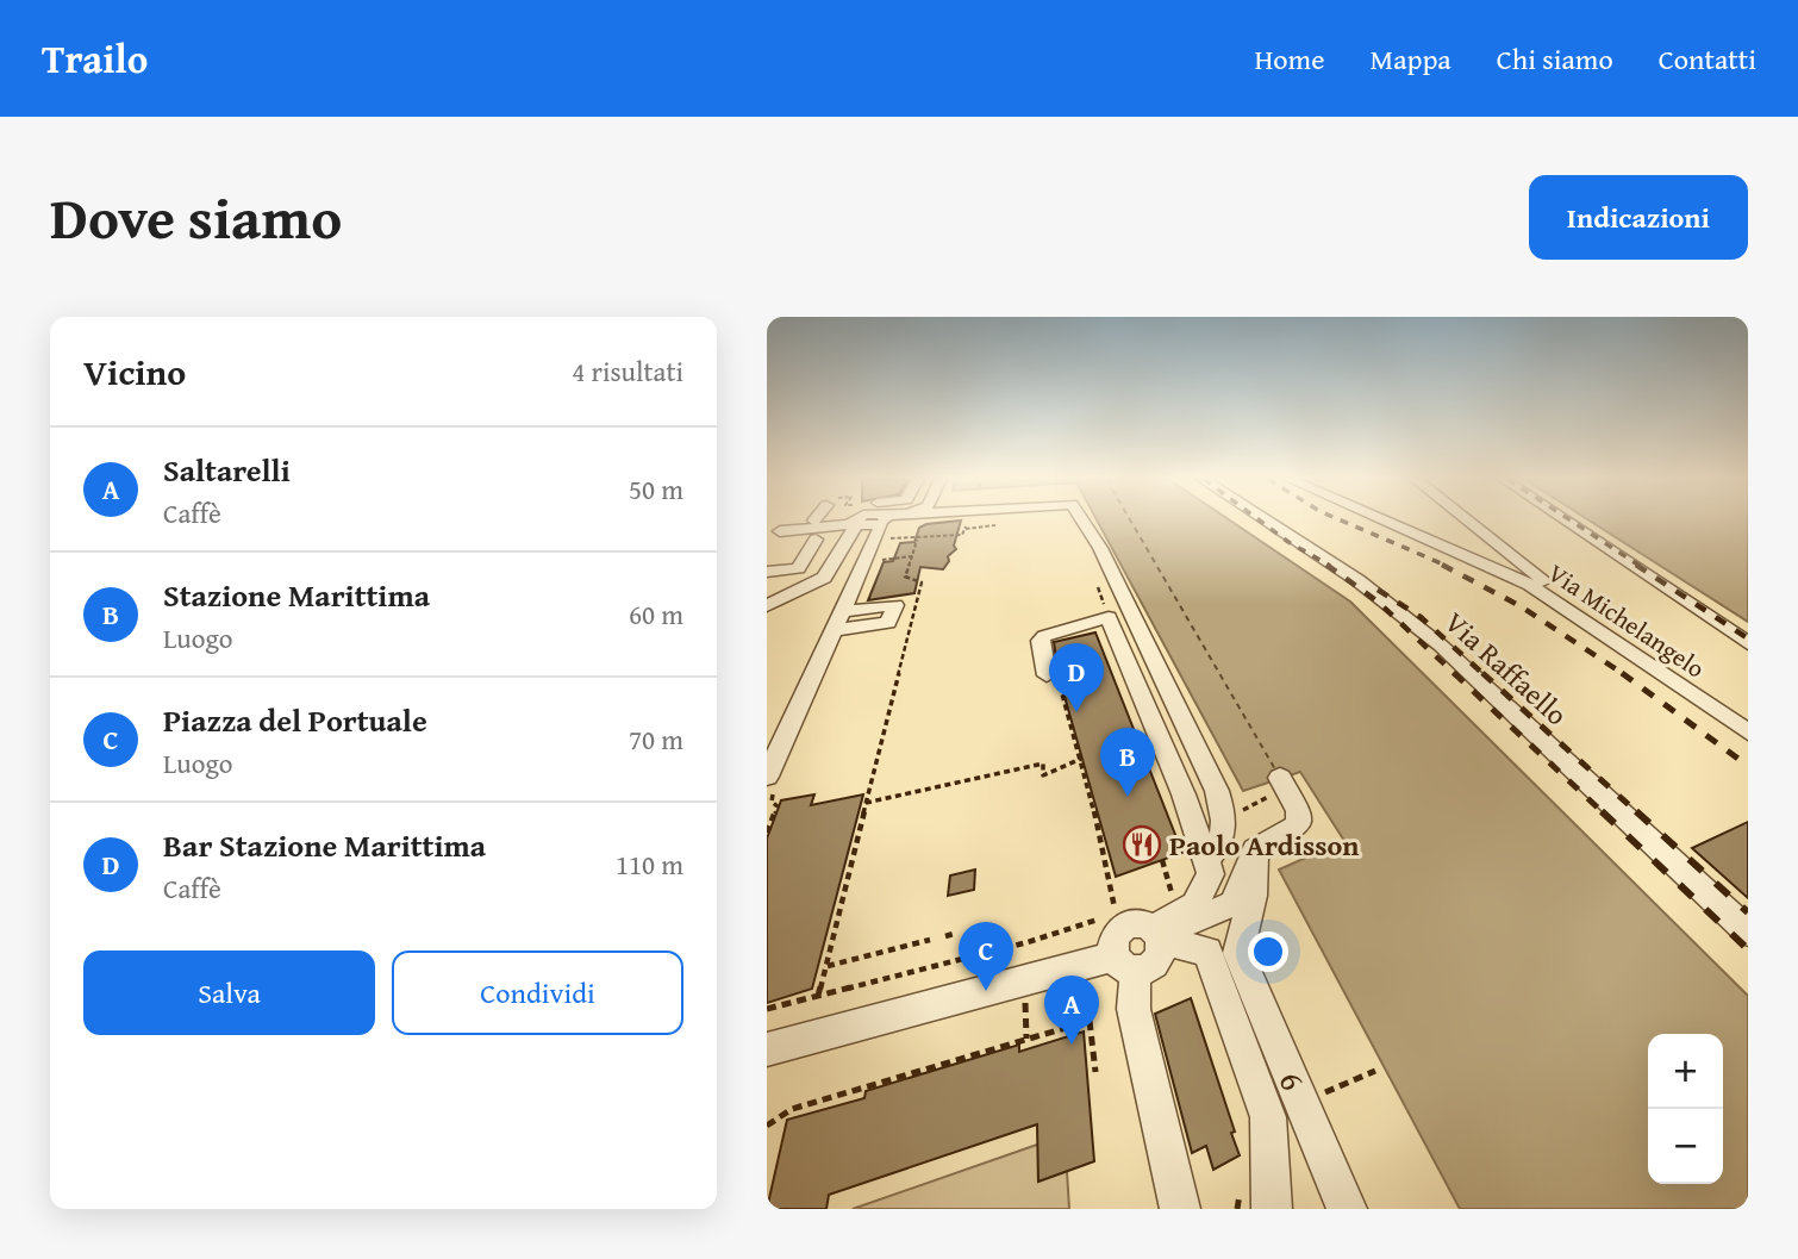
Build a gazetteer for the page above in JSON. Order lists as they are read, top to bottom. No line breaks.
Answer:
{"streets":{"lane":["Via Michelangelo","Via Raffaello","6"]},"places":{"restaurant":["Paolo Ardisson"]},"page":{"header":"Trailo","nav":["Home","Mappa","Chi siamo","Contatti"],"title":"Dove siamo","buttons":["Indicazioni",["Salva","Condividi"]],"heading":["Vicino","4 risultati"],"list":[{"mark":"A","name":"Saltarelli","note":"Caffè","value":"50 m"},{"mark":"B","name":"Stazione Marittima","note":"Luogo","value":"60 m"},{"mark":"C","name":"Piazza del Portuale","note":"Luogo","value":"70 m"},{"mark":"D","name":"Bar Stazione Marittima","note":"Caffè","value":"110 m"}],"pins":["D","B","C","A"],"map_buttons":["+","−"]}}
